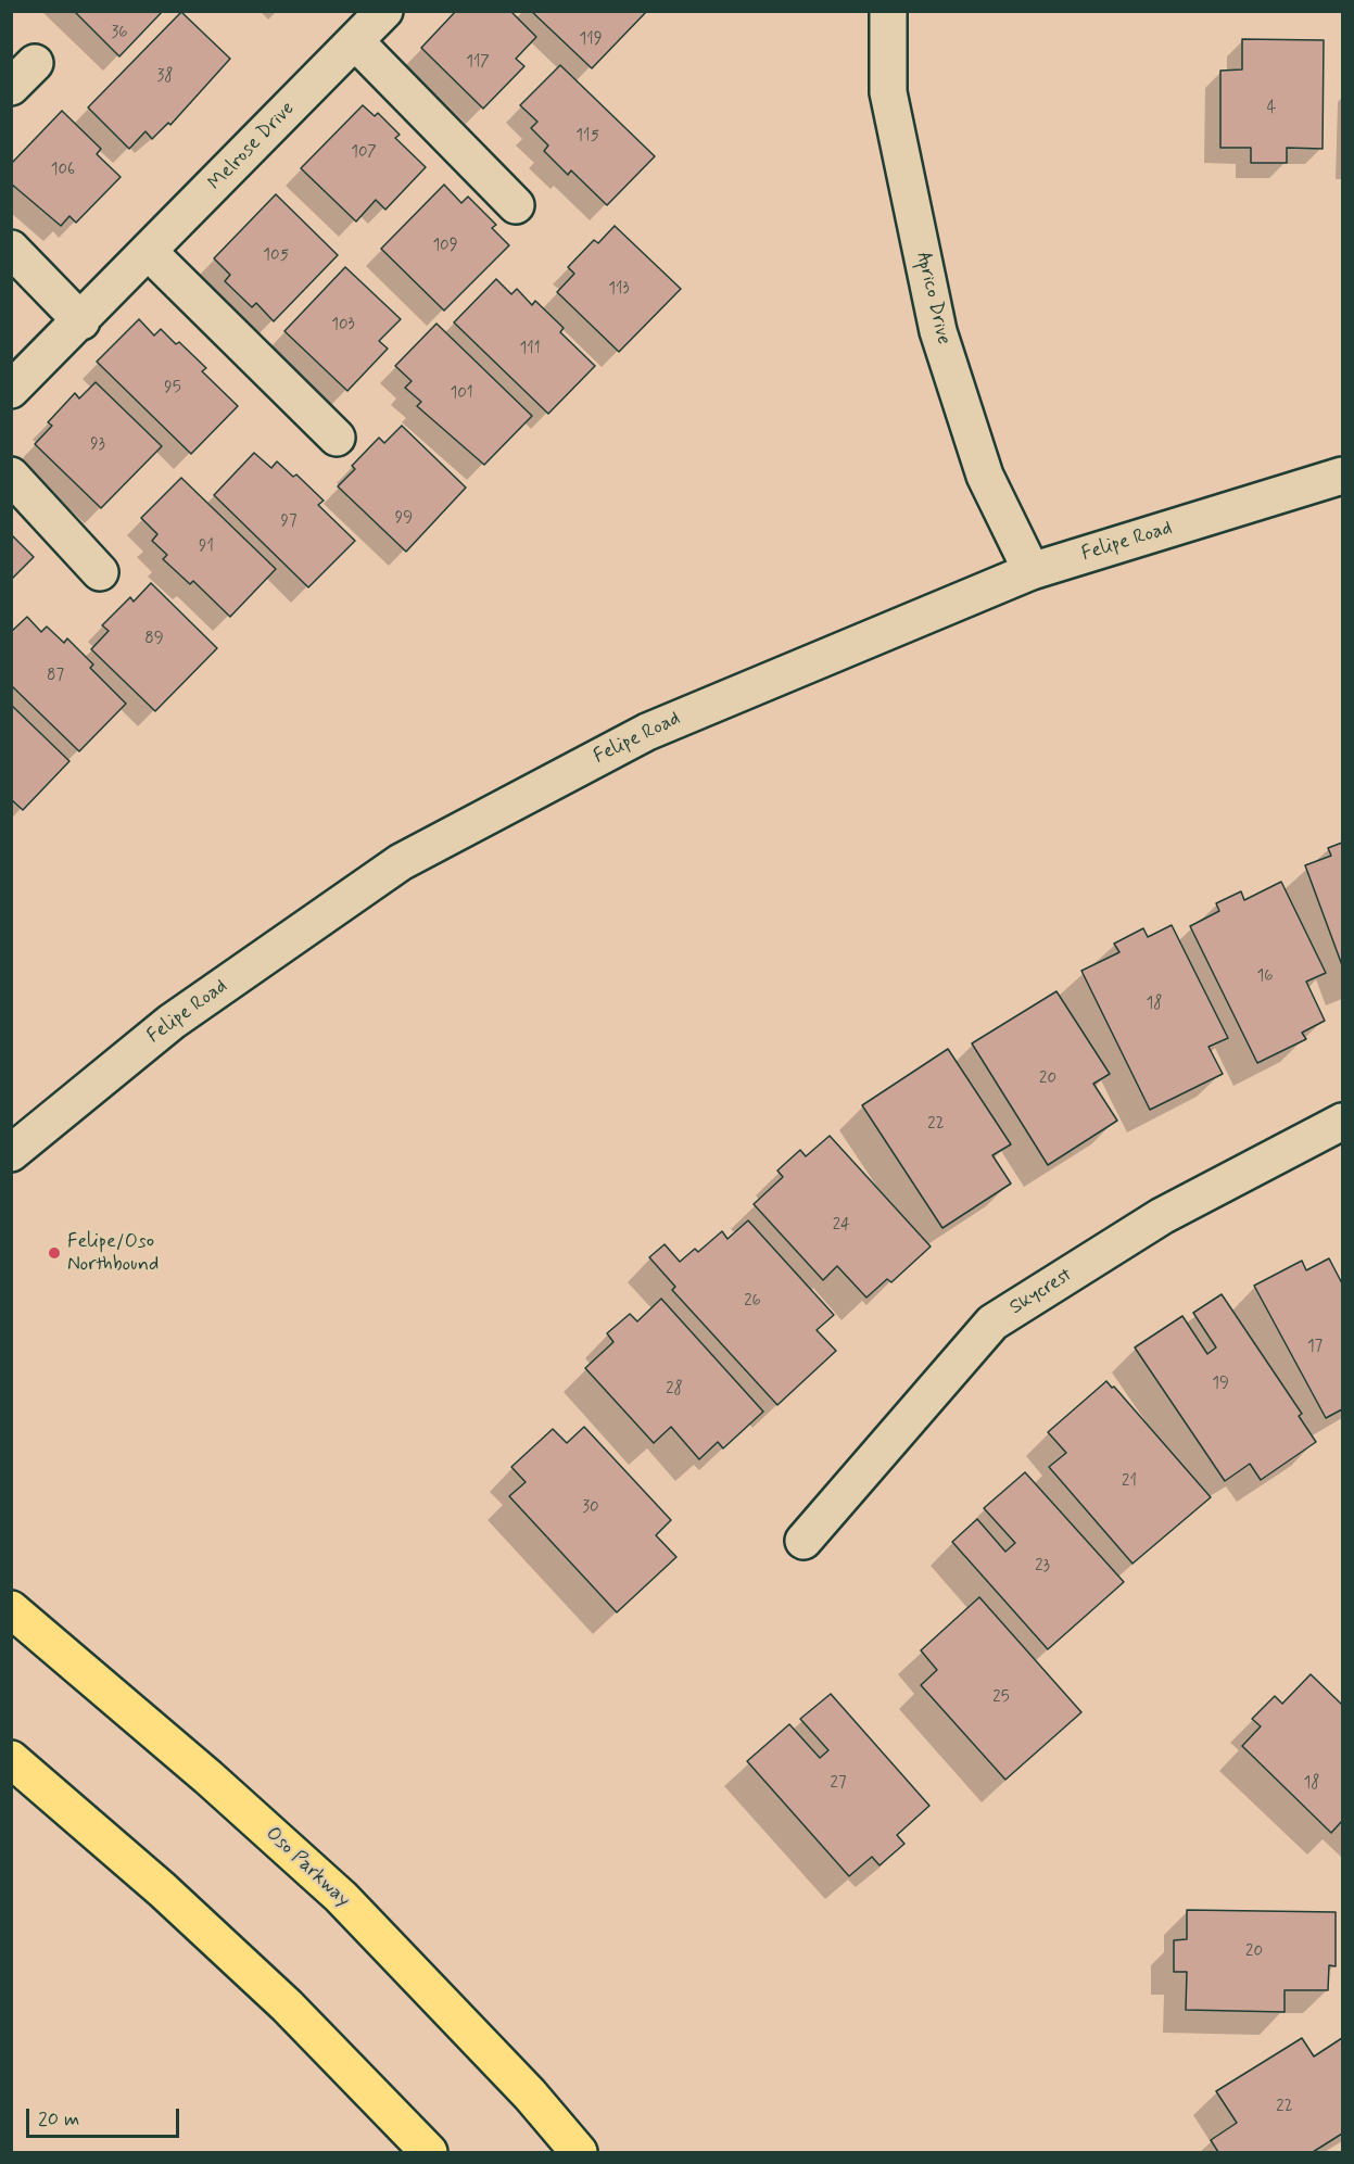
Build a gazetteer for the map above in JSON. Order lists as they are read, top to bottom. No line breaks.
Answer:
{"streets":{"main road":["Oso Parkway"],"street":["Melrose Drive","Aprico Drive","Felipe Road","Skycrest"]},"crossings":[["Aprico Drive","Felipe Road"]],"places":["Felipe/Oso Northbound"],"house_numbers":["36","119","117","38","4","115","107","106","109","105","113","103","111","95","101","93","99","97","91","89","87","16","18","20","22","24","26","17","19","28","21","30","23","25","27","18","20","22"],"scale_bar":"20 m"}
